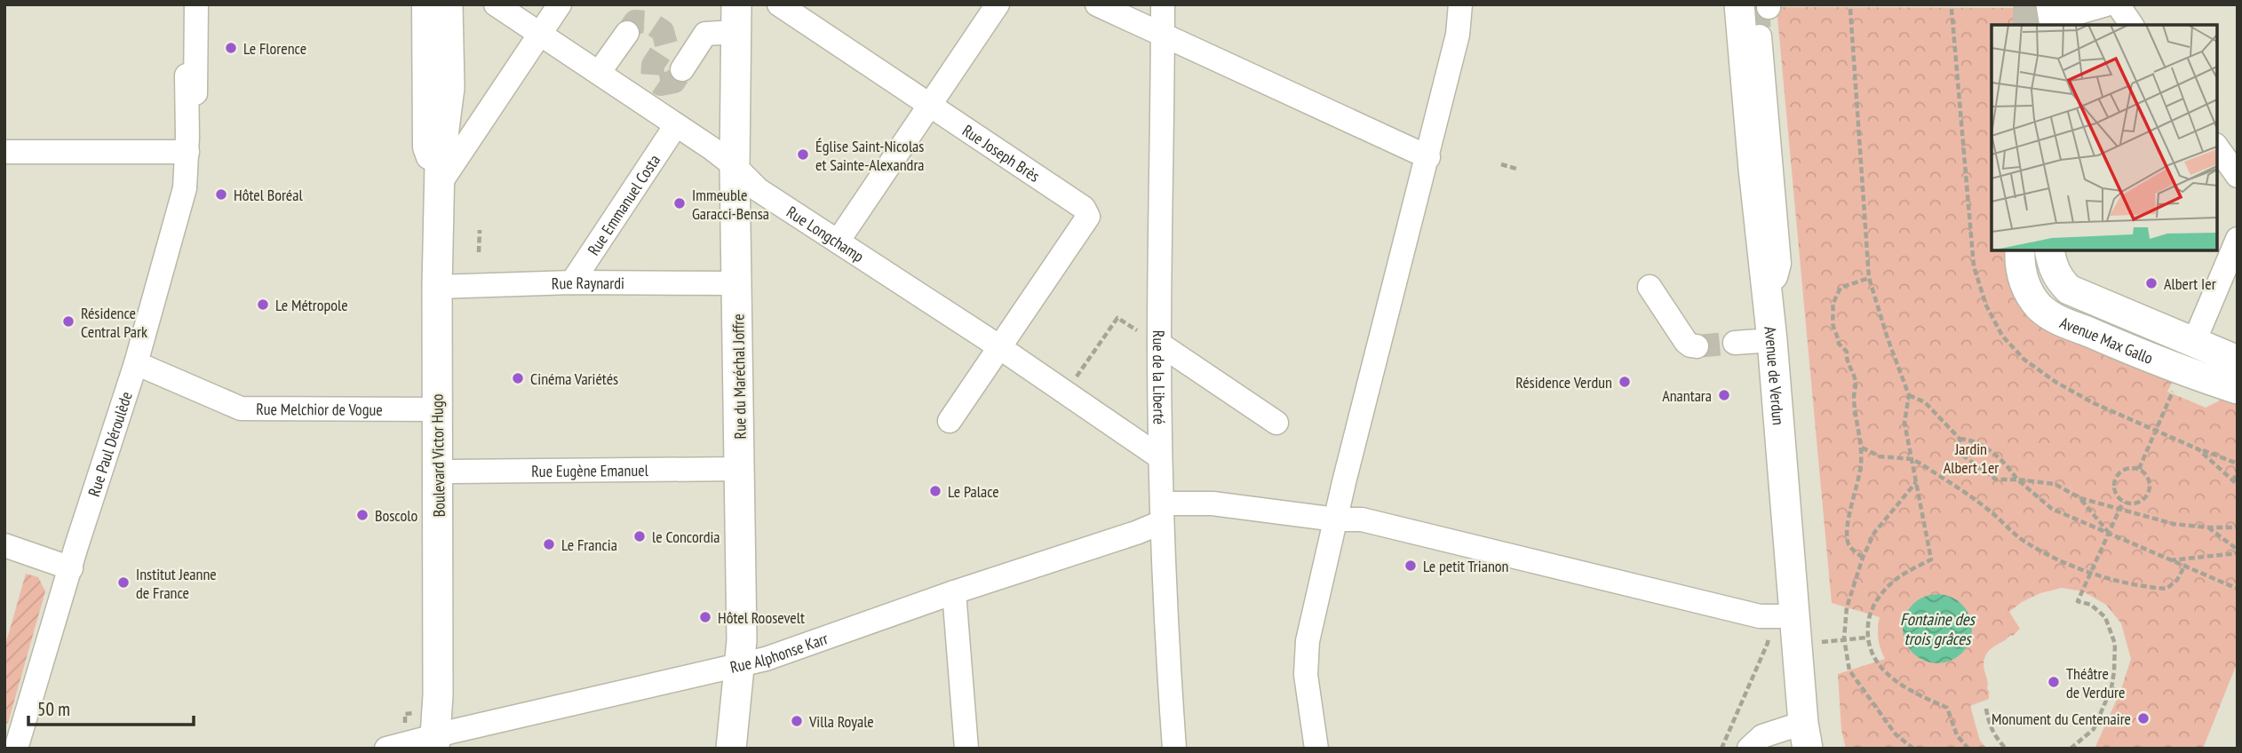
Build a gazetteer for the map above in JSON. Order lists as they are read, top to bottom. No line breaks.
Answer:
{"streets":{"main road":["Avenue Max Gallo","Rue du Maréchal Joffre","Avenue de Verdun","Boulevard Victor Hugo"],"street":["Rue Joseph Brès","Rue Emmanuel Costa","Rue Longchamp","Rue Raynardi","Rue de la Liberté","Rue Melchior de Vogue","Rue Paul Déroulède","Rue Eugène Emanuel","Rue Alphonse Karr"]},"crossings":[["Rue Joseph Brès","Rue Longchamp"],["Rue Emmanuel Costa","Rue Longchamp"],["Rue Emmanuel Costa","Rue Raynardi"],["Rue Longchamp","Rue du Maréchal Joffre"],["Rue Longchamp","Rue de la Liberté"],["Rue Raynardi","Rue du Maréchal Joffre"],["Rue Raynardi","Boulevard Victor Hugo"],["Rue du Maréchal Joffre","Rue Eugène Emanuel"],["Rue du Maréchal Joffre","Rue Alphonse Karr"],["Rue de la Liberté","Rue Alphonse Karr"],["Rue Melchior de Vogue","Rue Paul Déroulède"],["Rue Melchior de Vogue","Boulevard Victor Hugo"],["Boulevard Victor Hugo","Rue Eugène Emanuel"],["Boulevard Victor Hugo","Rue Alphonse Karr"]],"water":["Fontaine des trois grâces"],"parks":["Jardin Albert 1er"],"places":["Le Florence","Église Saint-Nicolas et Sainte-Alexandra","Hôtel Boréal","Immeuble Garacci-Bensa","Albert Ier","Le Métropole","Résidence Central Park","Cinéma Variétés","Résidence Verdun","Anantara","Le Palace","Boscolo","le Concordia","Le Francia","Le petit Trianon","Institut Jeanne de France","Hôtel Roosevelt","Théâtre de Verdure","Monument du Centenaire","Villa Royale"],"scale_bar":"50 m"}
